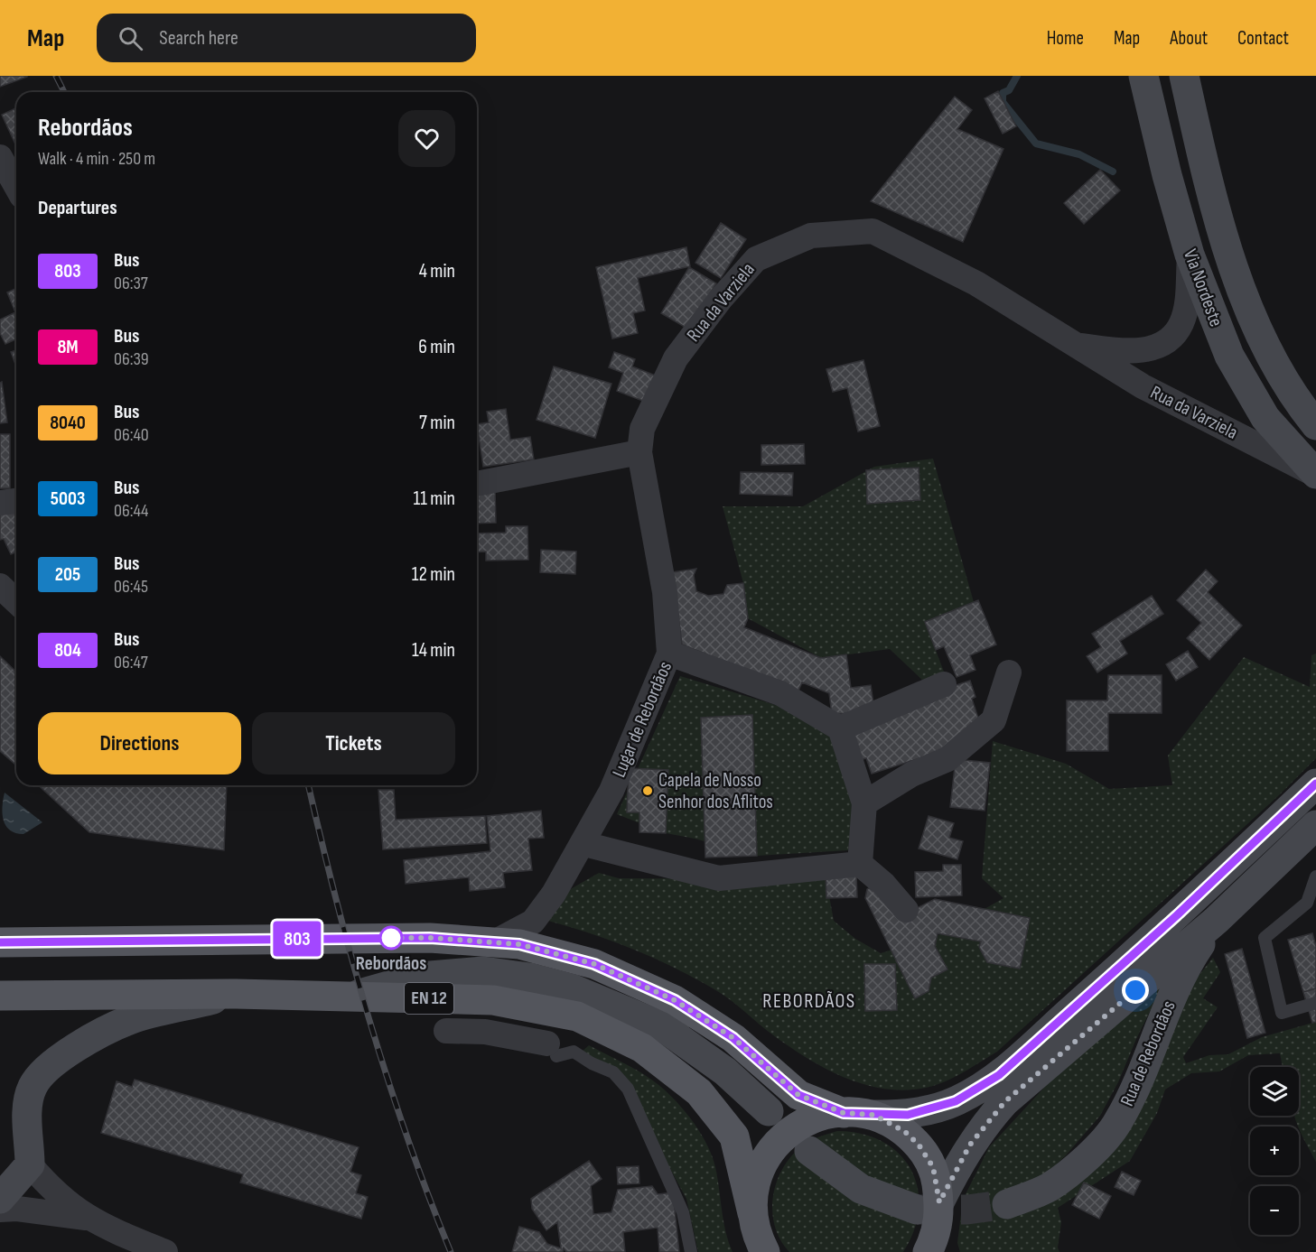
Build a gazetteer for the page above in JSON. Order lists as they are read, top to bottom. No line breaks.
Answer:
{"streets":{"main road":["Via Nordeste","EN 12","Rua de Rebordãos"],"street":["Rua da Varziela","Lugar de Rebordãos"]},"crossings":[["Via Nordeste","Rua da Varziela"],["Rua da Varziela","Lugar de Rebordãos"],["Lugar de Rebordãos","EN 12"],["EN 12","Rua de Rebordãos"]],"districts":["REBORDÃOS"],"places":["Capela de Nosso Senhor dos Aflitos","Rebordãos"],"lines":["bus line 803"],"page":{"header":"Map","search":"Search here","nav":["Home","Map","About","Contact"],"on_map":"803","heading":[["Rebordãos","Walk · 4 min · 250 m"],"Departures"],"list":[{"mark":"803","name":"Bus","note":"06:37","value":"4 min"},{"mark":"8M","name":"Bus","note":"06:39","value":"6 min"},{"mark":"8040","name":"Bus","note":"06:40","value":"7 min"},{"mark":"5003","name":"Bus","note":"06:44","value":"11 min"},{"mark":"205","name":"Bus","note":"06:45","value":"12 min"},{"mark":"804","name":"Bus","note":"06:47","value":"14 min"}],"buttons":["Directions","Tickets"],"map_buttons":["+","−"]}}
